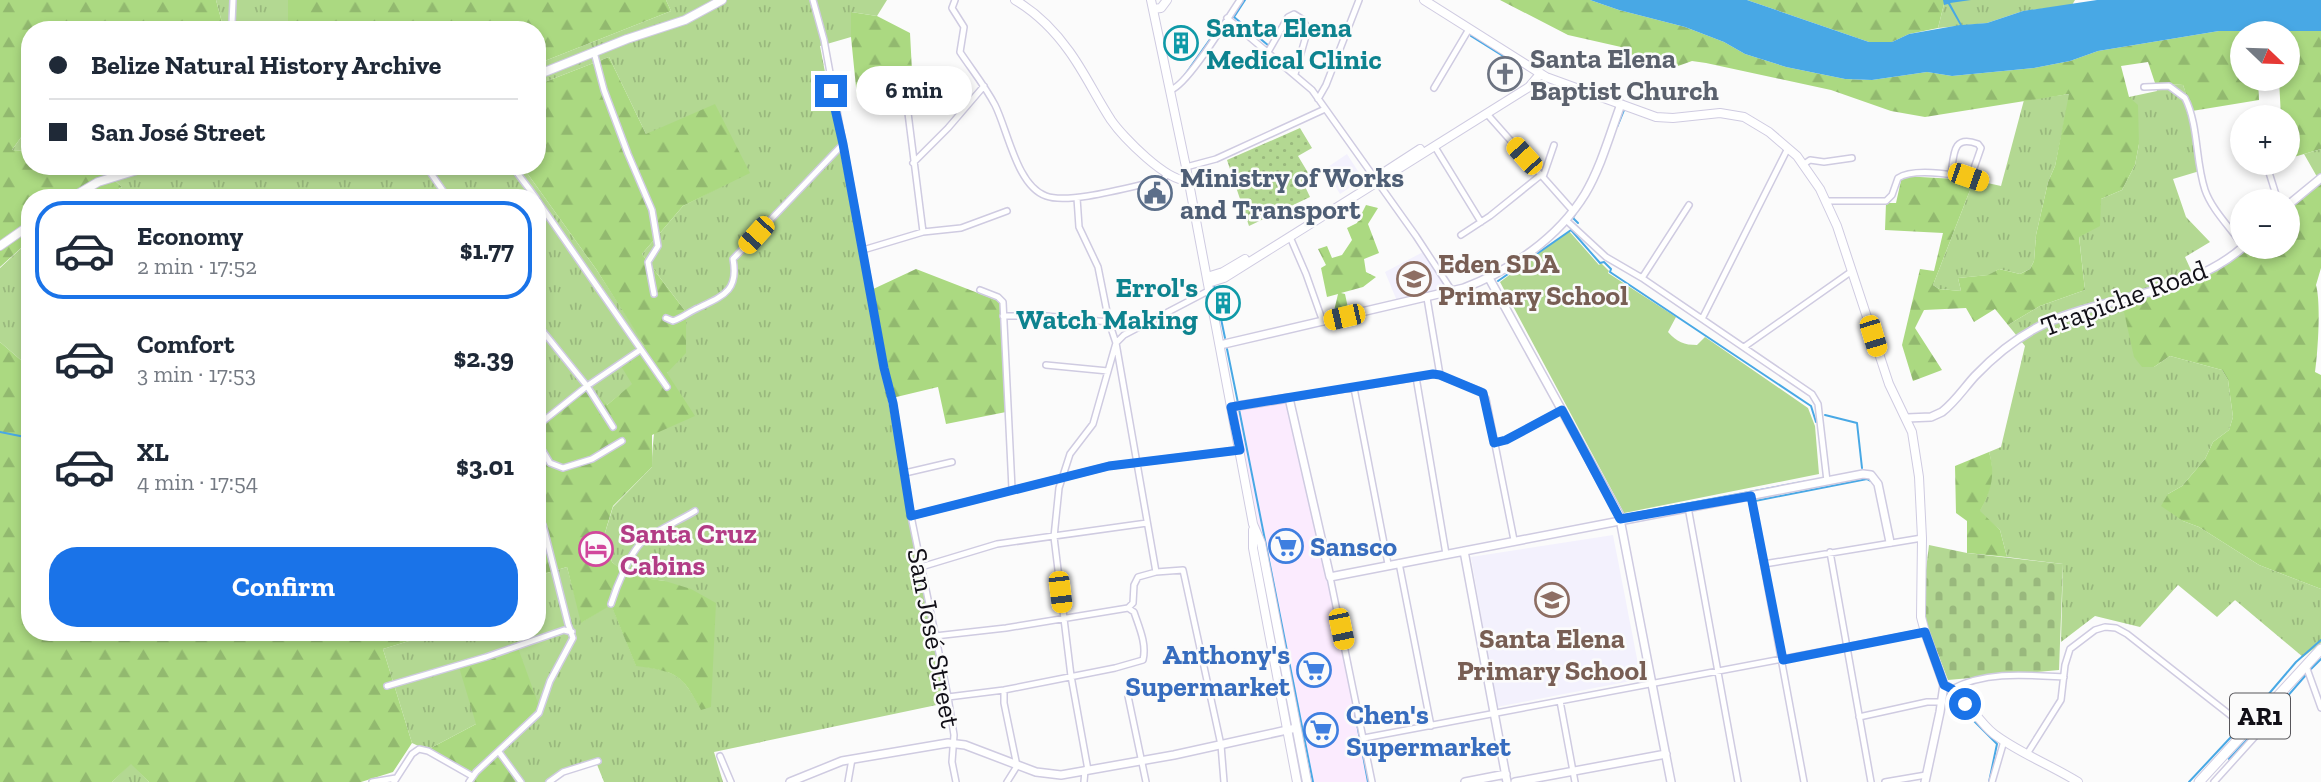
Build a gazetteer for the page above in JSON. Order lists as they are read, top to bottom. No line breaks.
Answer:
{"streets":{"highway":["AR1"],"street":["Trapiche Road","San José Street"]},"places":{"building":["Santa Elena Medical Clinic","Errol's Watch Making"],"church":["Santa Elena Baptist Church"],"public building":["Ministry of Works and Transport"],"school or university":["Eden SDA Primary School","Santa Elena Primary School"],"supermarket":["Sansco","Anthony's Supermarket","Chen's Supermarket"],"hotel":["Santa Cruz Cabins"]},"north":"bottom right","page":{"map_buttons":["+","−"],"banner":["Belize Natural History Archive","San José Street"],"bubble":"6 min","list":[{"name":"Economy","note":"2 min · 17:52","value":"$1.77"},{"name":"Comfort","note":"3 min · 17:53","value":"$2.39"},{"name":"XL","note":"4 min · 17:54","value":"$3.01"}],"buttons":"Confirm"}}
